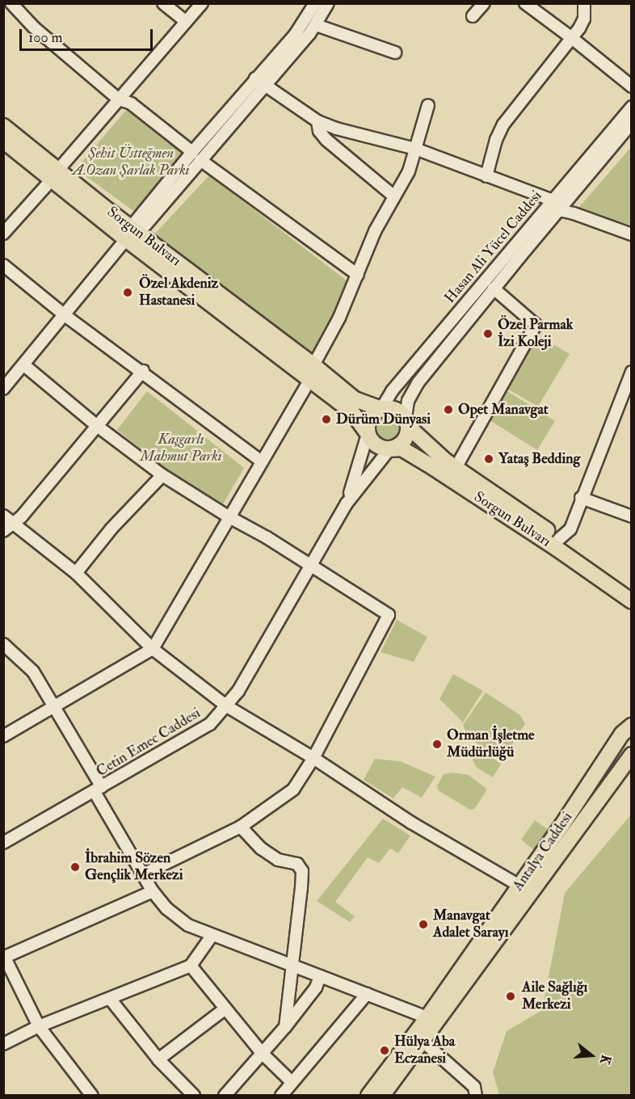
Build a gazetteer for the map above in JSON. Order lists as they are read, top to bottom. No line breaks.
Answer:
{"streets":{"main road":["Sorgun Bulvarı","Antalya Caddesi"],"street":["Hasan Ali Yücel Caddesi","Cetin Emec Caddesi"]},"crossings":[["Sorgun Bulvarı","Hasan Ali Yücel Caddesi"]],"parks":["Şehit Üstteğmen A.Ozan Şarlak Parkı","Kaşgarlı Mahmut Parkı"],"places":["Özel Akdeniz Hastanesi","Özel Parmak İzi Koleji","Opet Manavgat","Dürüm Dünyasi","Yataş Bedding","Orman İşletme Müdürlüğü","İbrahim Sözen Gençlik Merkezi","Manavgat Adalet Sarayı","Aile Sağlığı Merkezi","Hülya Aba Eczanesi"],"scale_bar":"100 m","north":"right"}
